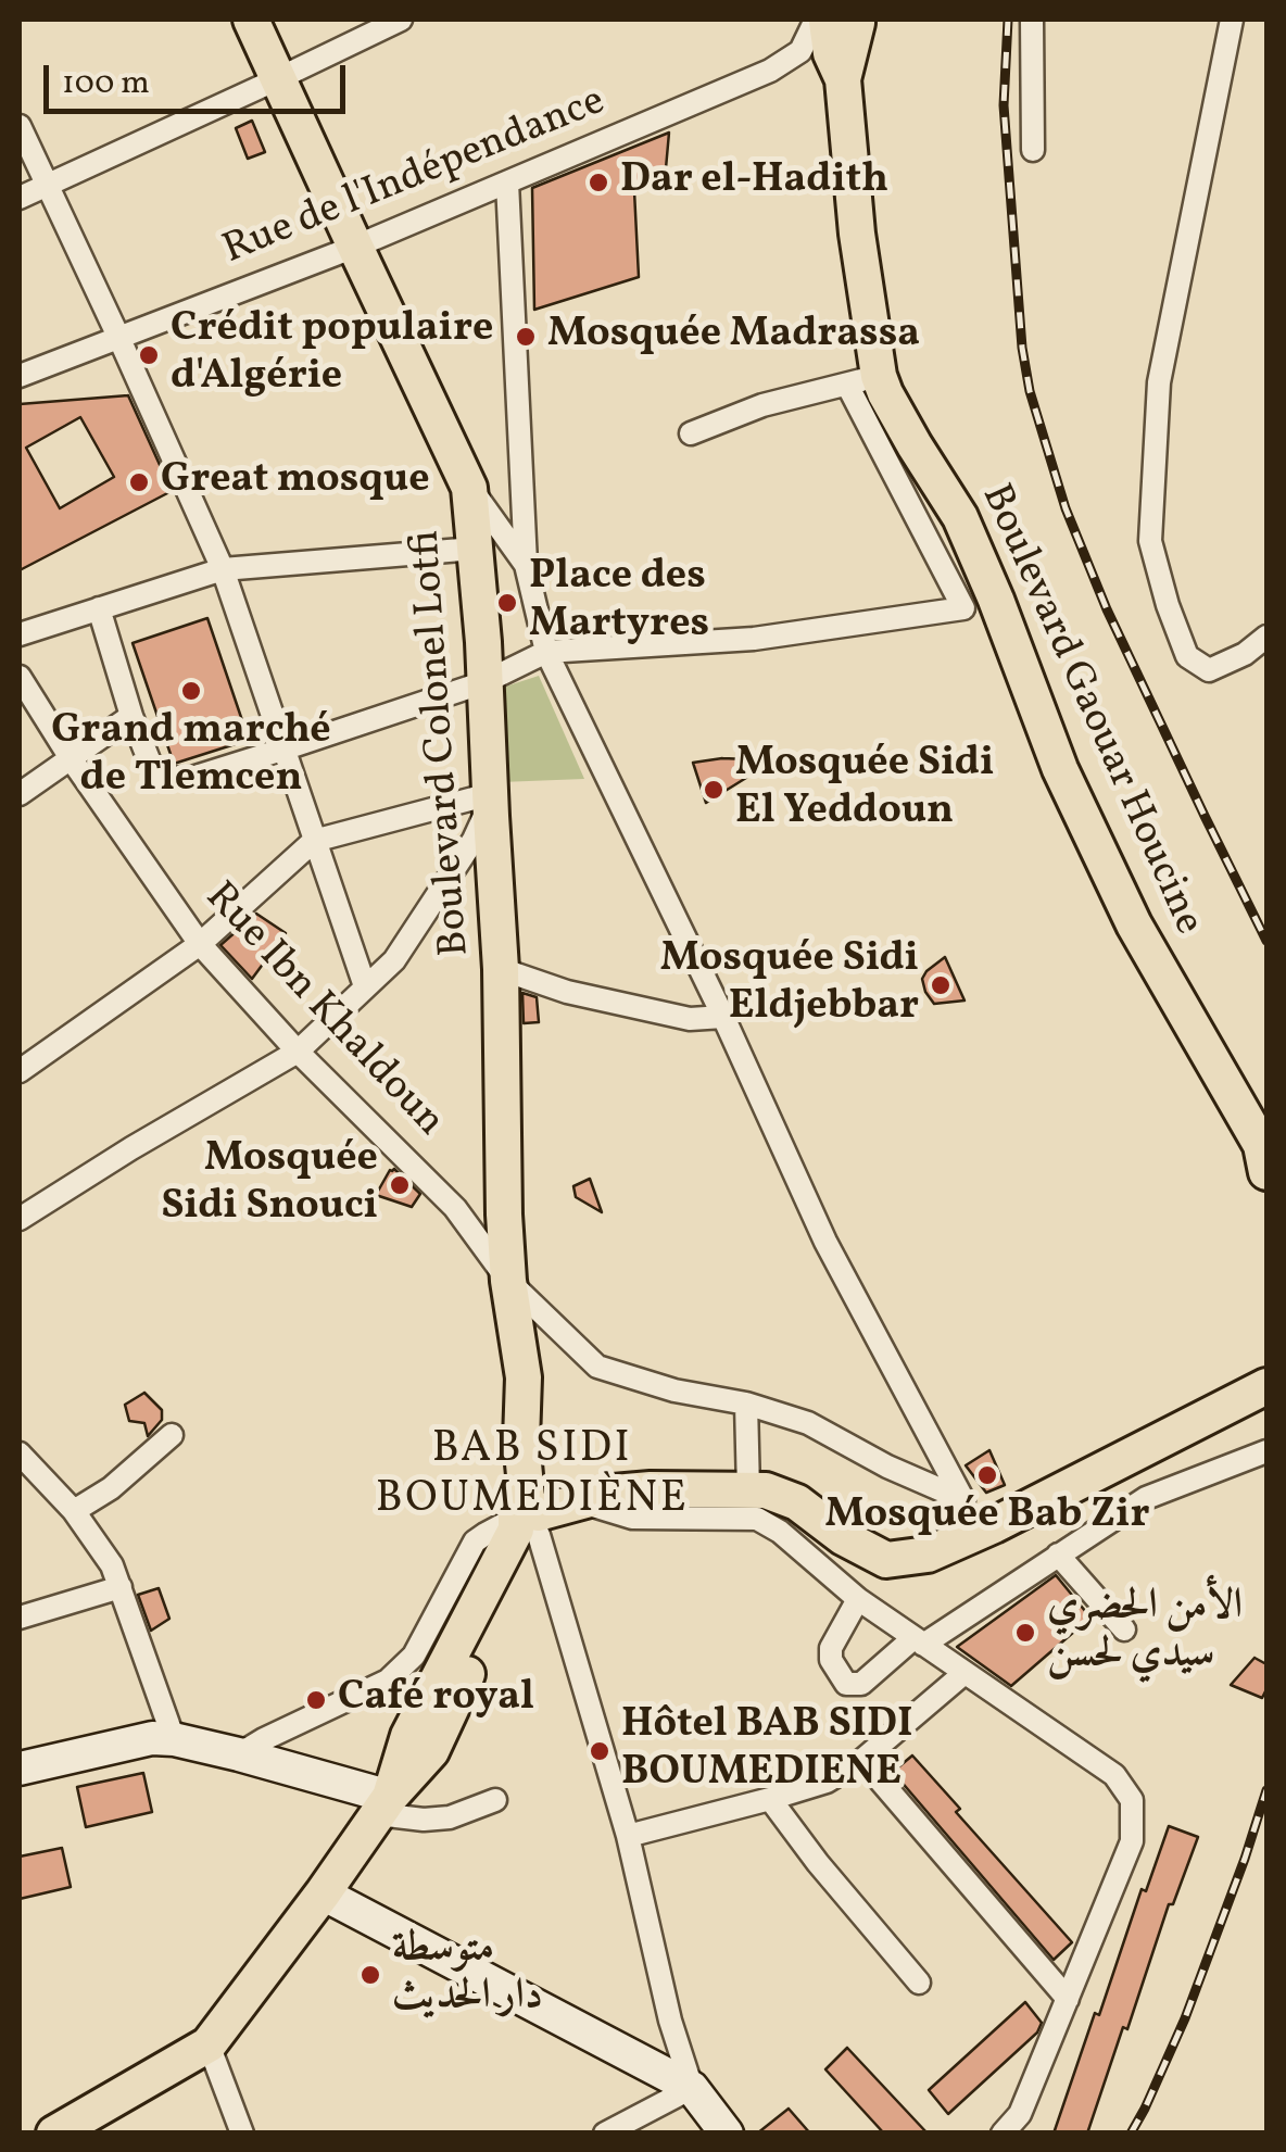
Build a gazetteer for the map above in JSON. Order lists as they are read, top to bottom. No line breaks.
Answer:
{"streets":{"main road":["Boulevard Gaouar Houcine","Boulevard Colonel Lotfi"],"street":["Rue de l'Indépendance","Rue Ibn Khaldoun"]},"crossings":[["Rue de l'Indépendance","Boulevard Gaouar Houcine"],["Rue de l'Indépendance","Boulevard Colonel Lotfi"],["Boulevard Colonel Lotfi","Rue Ibn Khaldoun"]],"districts":["BAB SIDI BOUMEDIÈNE"],"places":["Dar el-Hadith","Mosquée Madrassa","Crédit populaire d'Algérie","Great mosque","Place des Martyres","Grand marché de Tlemcen","Mosquée Sidi El Yeddoun","Mosquée Sidi Eldjebbar","Mosquée Sidi Snouci","Mosquée Bab Zir","الأمن الحضري سيدي لحسن","Café royal","Hôtel BAB SIDI BOUMEDIENE","متوسطة دار الحديث"],"scale_bar":"100 m"}
